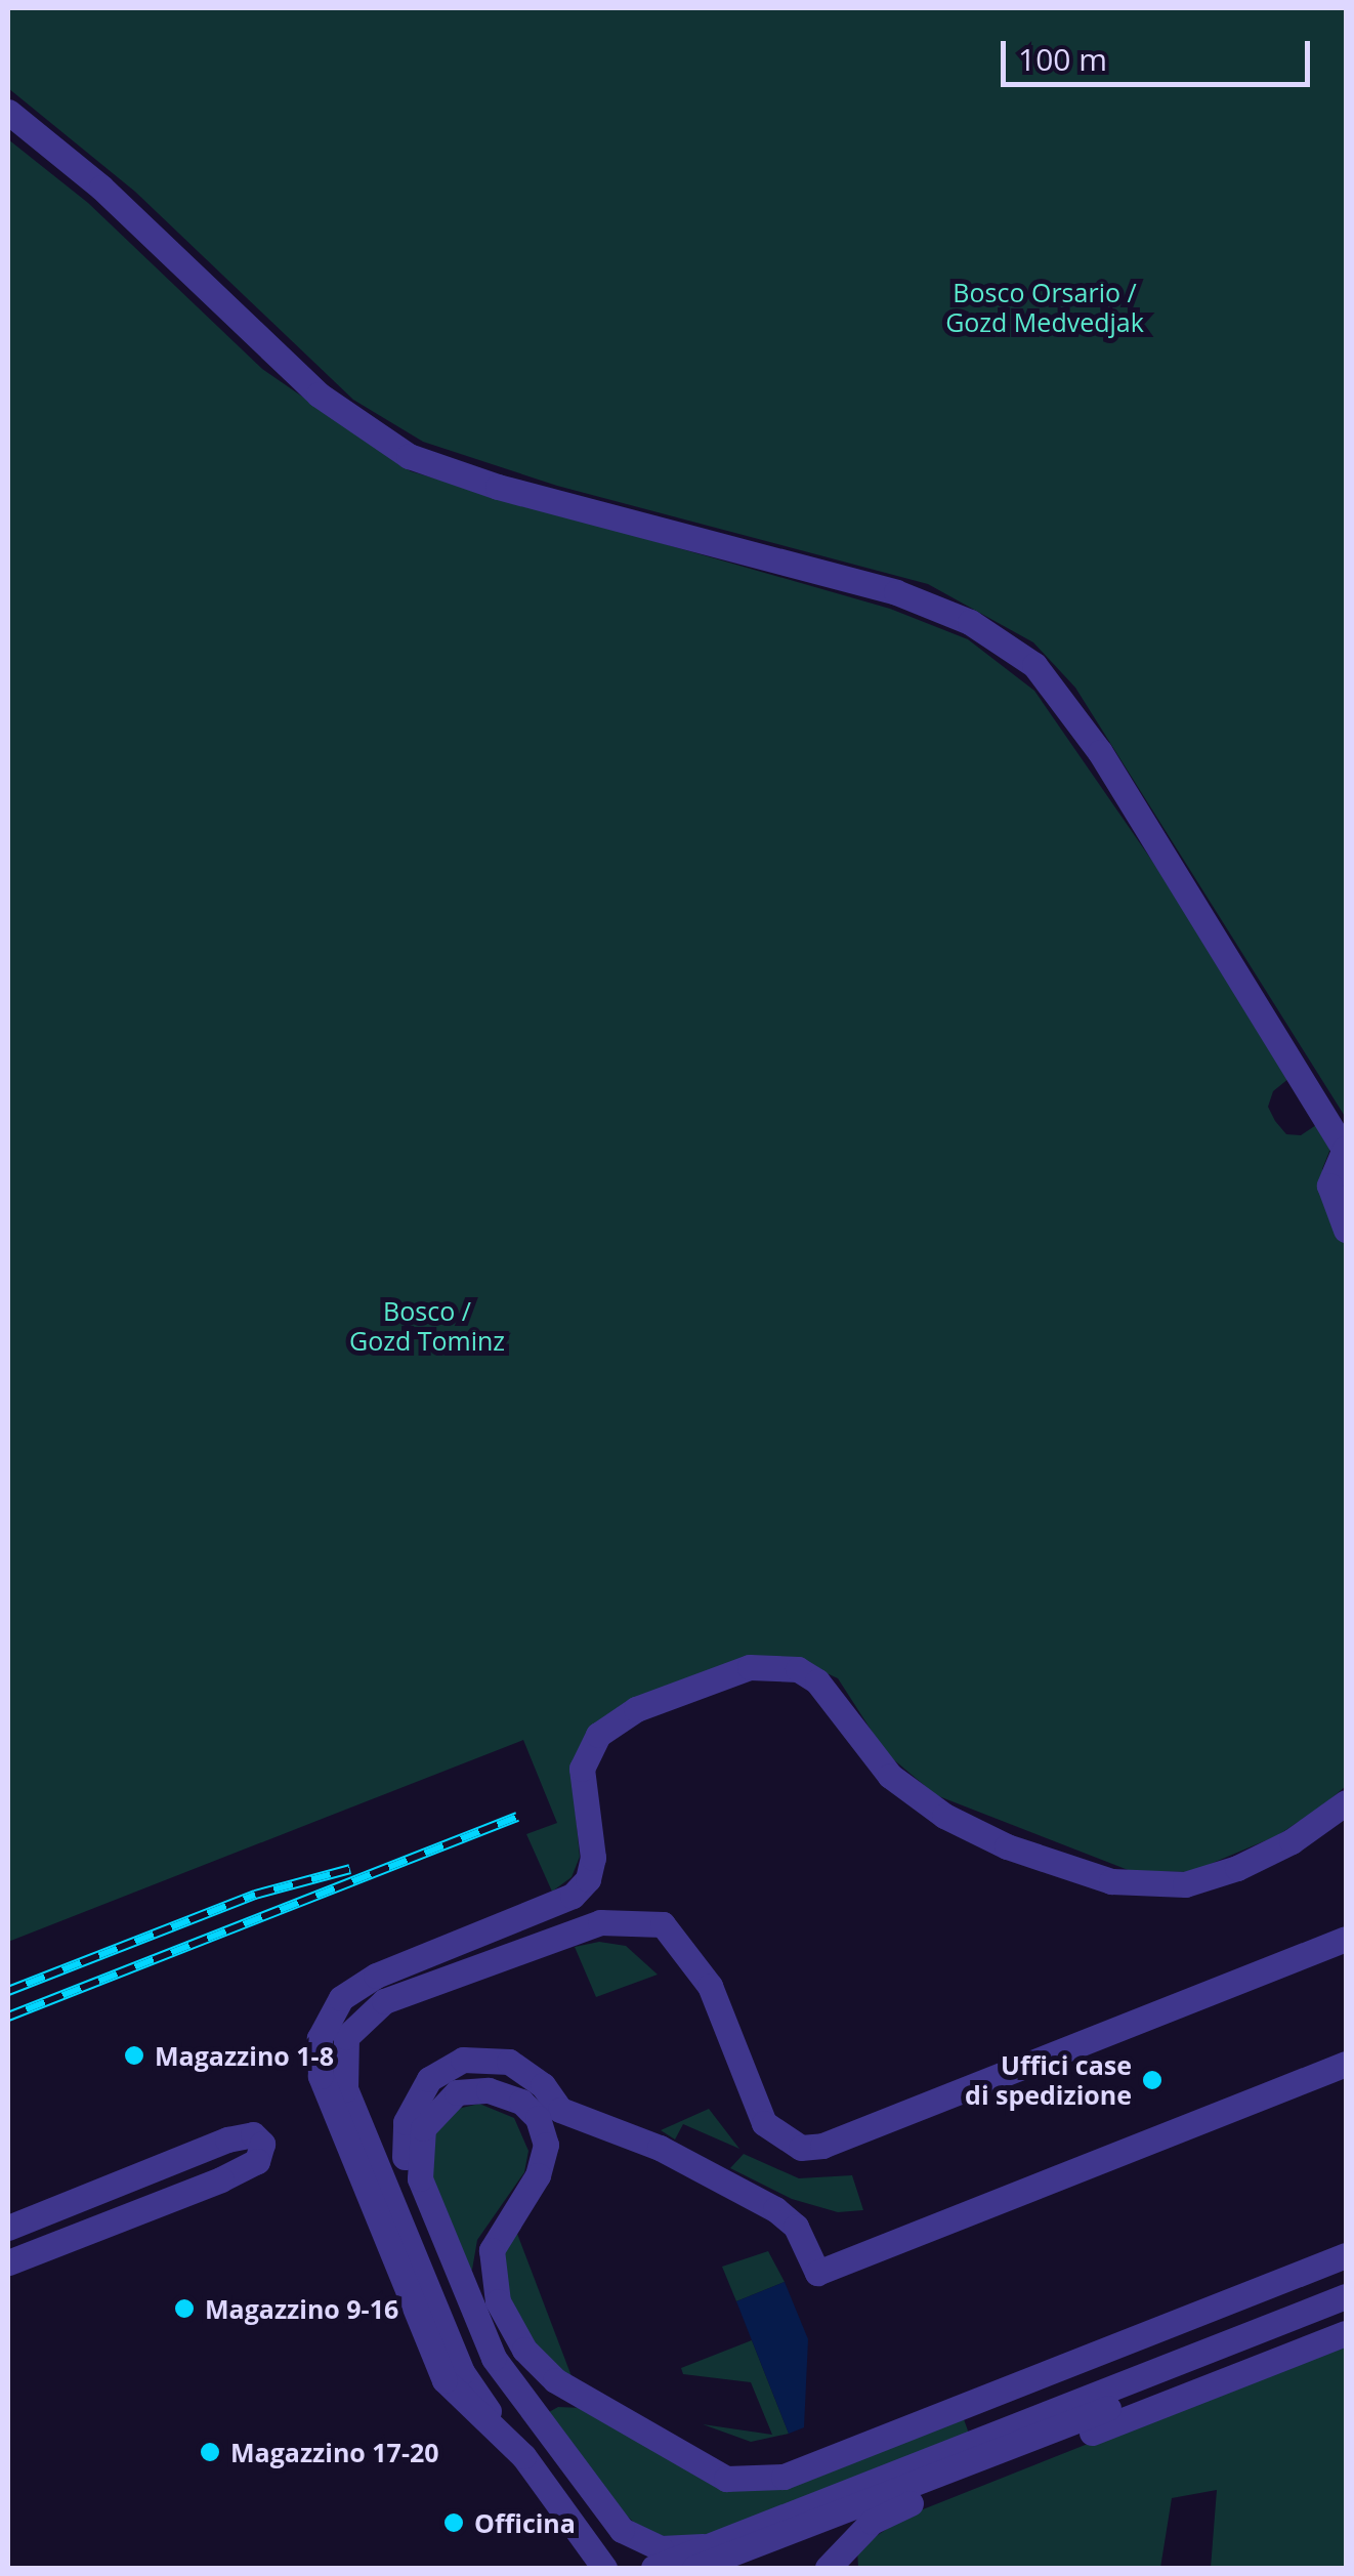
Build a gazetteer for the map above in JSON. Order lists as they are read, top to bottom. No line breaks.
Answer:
{"parks":["Bosco Orsario / Gozd Medvedjak","Bosco / Gozd Tominz"],"places":["Magazzino 1-8","Uffici case di spedizione","Magazzino 9-16","Magazzino 17-20","Officina"],"scale_bar":"100 m"}
